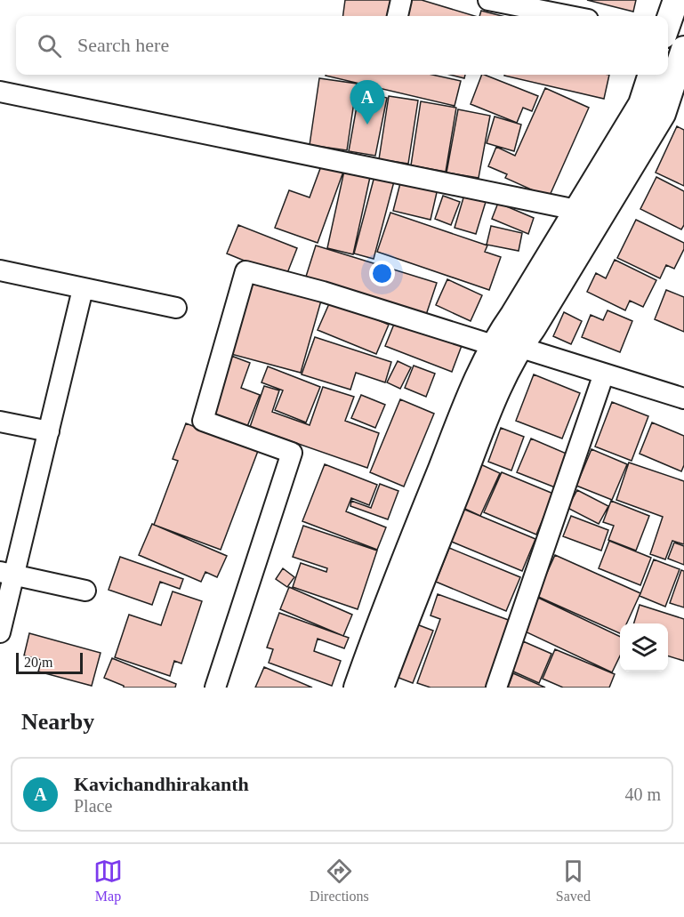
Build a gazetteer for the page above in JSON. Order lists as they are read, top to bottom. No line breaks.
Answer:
{"scale_bar":"20 m","page":{"search":"Search here","pins":"A","scale":"20 m","heading":"Nearby","list":[{"mark":"A","name":"Kavichandhirakanth","note":"Place","value":"40 m"}],"nav":["Map","Directions","Saved"]}}
